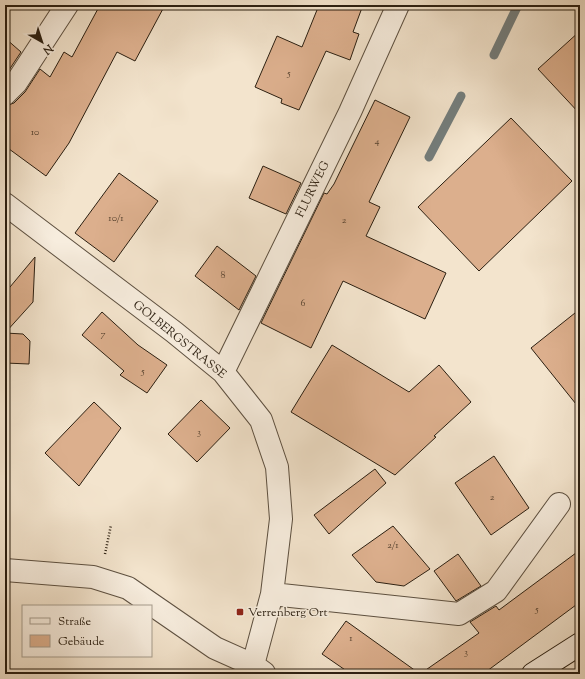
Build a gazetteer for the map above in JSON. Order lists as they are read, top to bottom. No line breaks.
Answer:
{"streets":{"street":["FLURWEG","GOLBERGSTRASSE"]},"crossings":[["FLURWEG","GOLBERGSTRASSE"]],"places":{"transit":["Verrenberg Ort"]},"house_numbers":["5","10","4","10/1","2","8","6","7","5","3","2","2/1","5","1","3"],"legend":["Straße","Gebäude"],"north":"bottom right"}
